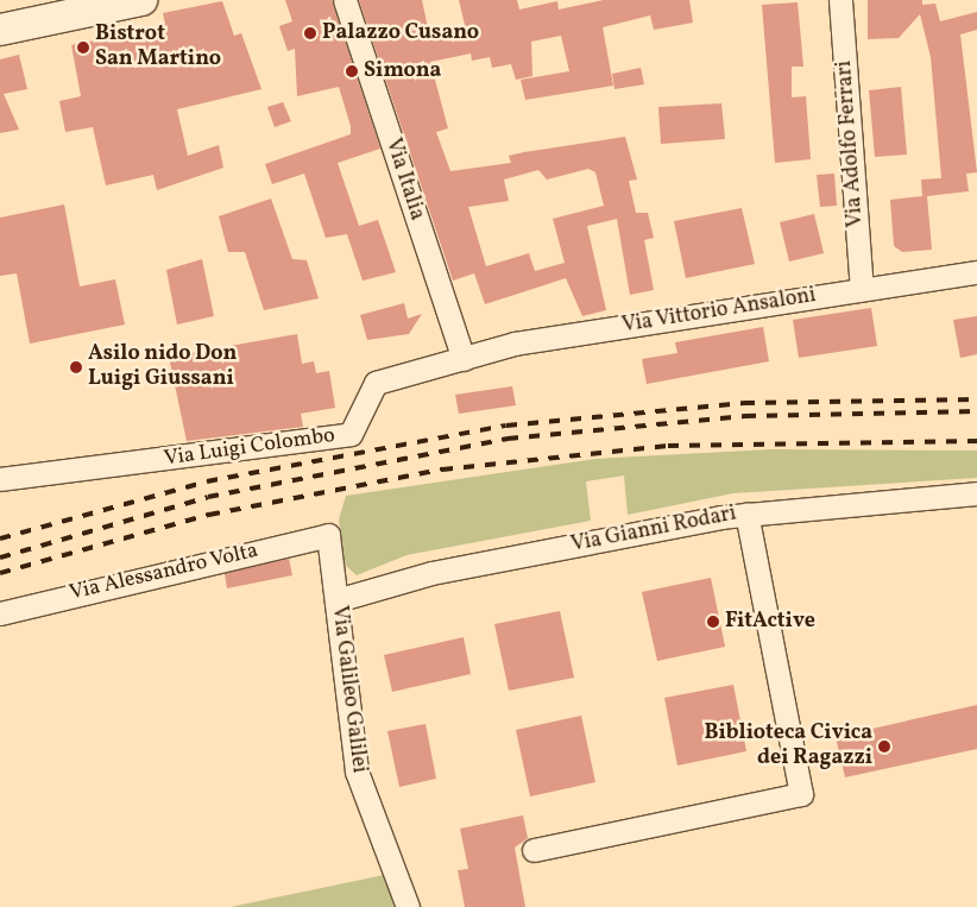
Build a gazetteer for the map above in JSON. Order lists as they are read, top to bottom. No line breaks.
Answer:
{"streets":{"street":["Via Adolfo Ferrari","Via Italia","Via Vittorio Ansaloni","Via Luigi Colombo","Via Gianni Rodari","Via Alessandro Volta","Via Galileo Galilei"]},"crossings":[["Via Adolfo Ferrari","Via Vittorio Ansaloni"],["Via Italia","Via Vittorio Ansaloni"],["Via Italia","Via Luigi Colombo"],["Via Vittorio Ansaloni","Via Luigi Colombo"],["Via Gianni Rodari","Via Galileo Galilei"],["Via Alessandro Volta","Via Galileo Galilei"]],"places":["Palazzo Cusano","Bistrot San Martino","Simona","Asilo nido Don Luigi Giussani","FitActive","Biblioteca Civica dei Ragazzi"]}
